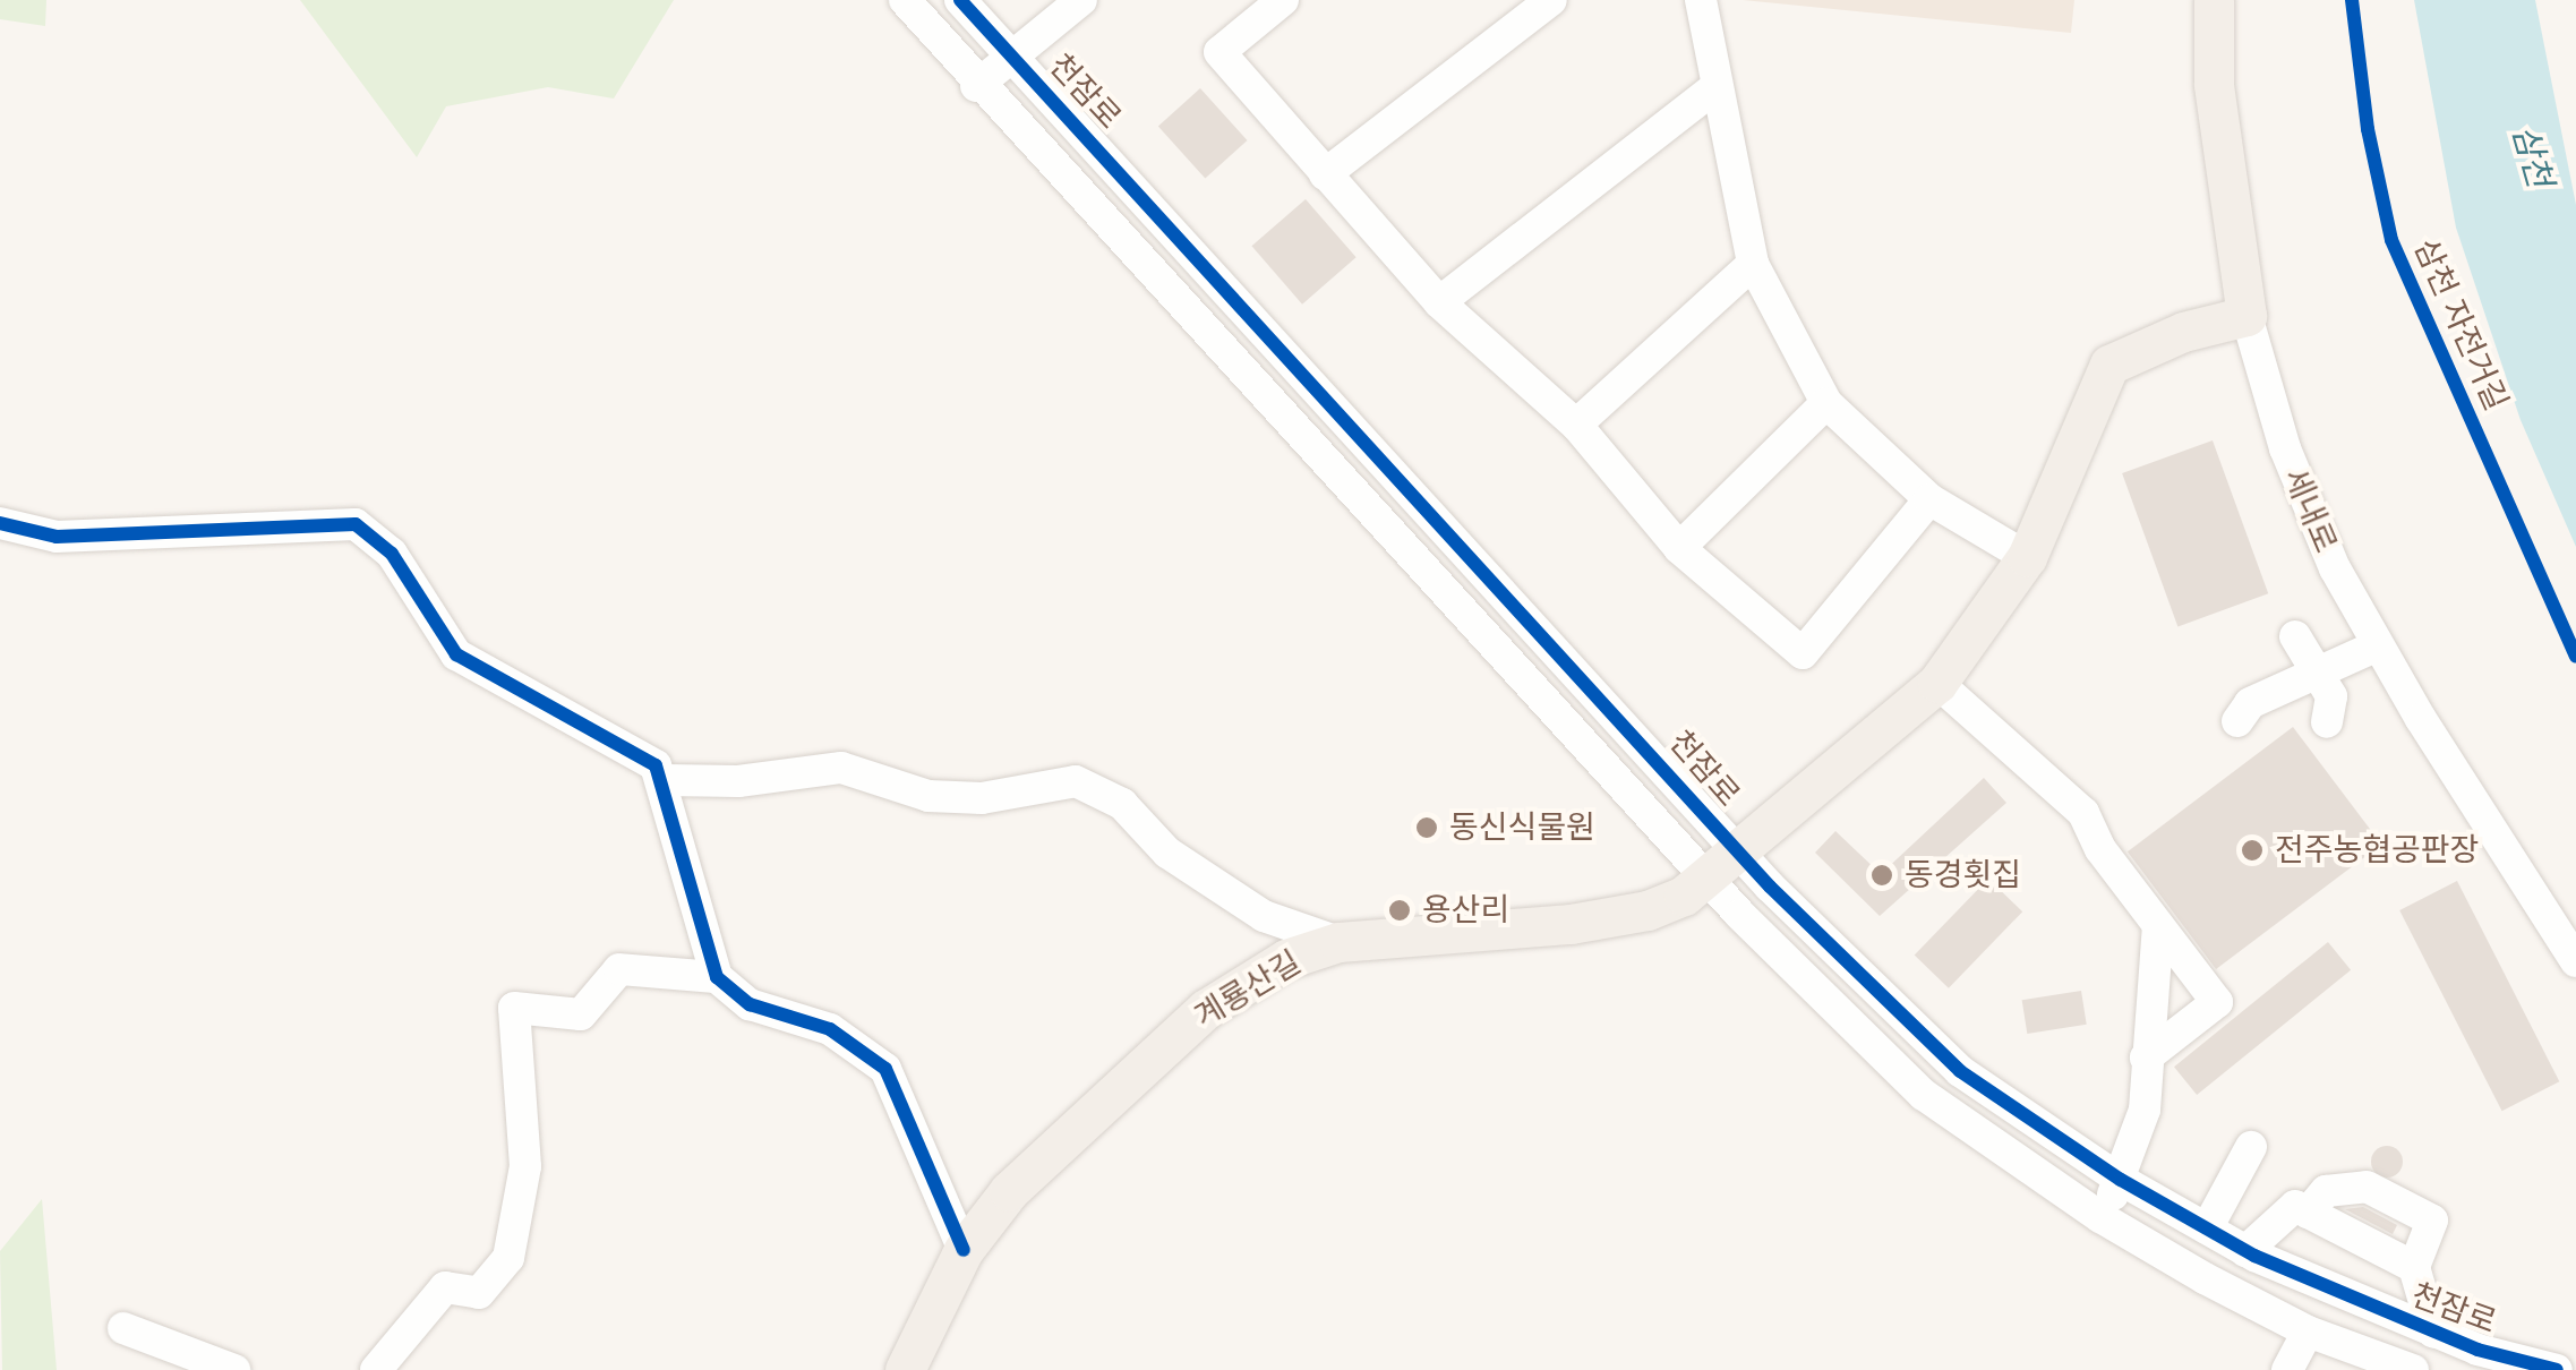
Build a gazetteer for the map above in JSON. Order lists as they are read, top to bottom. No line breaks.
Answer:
{"streets":{"main road":["천잠로","세내로","계룡산길"],"cycle path":["삼천 자전거길"]},"crossings":[["천잠로","세내로"],["천잠로","계룡산길"]],"water":["삼천"],"places":["동신식물원","전주농협공판장","동경횟집","용산리"]}
